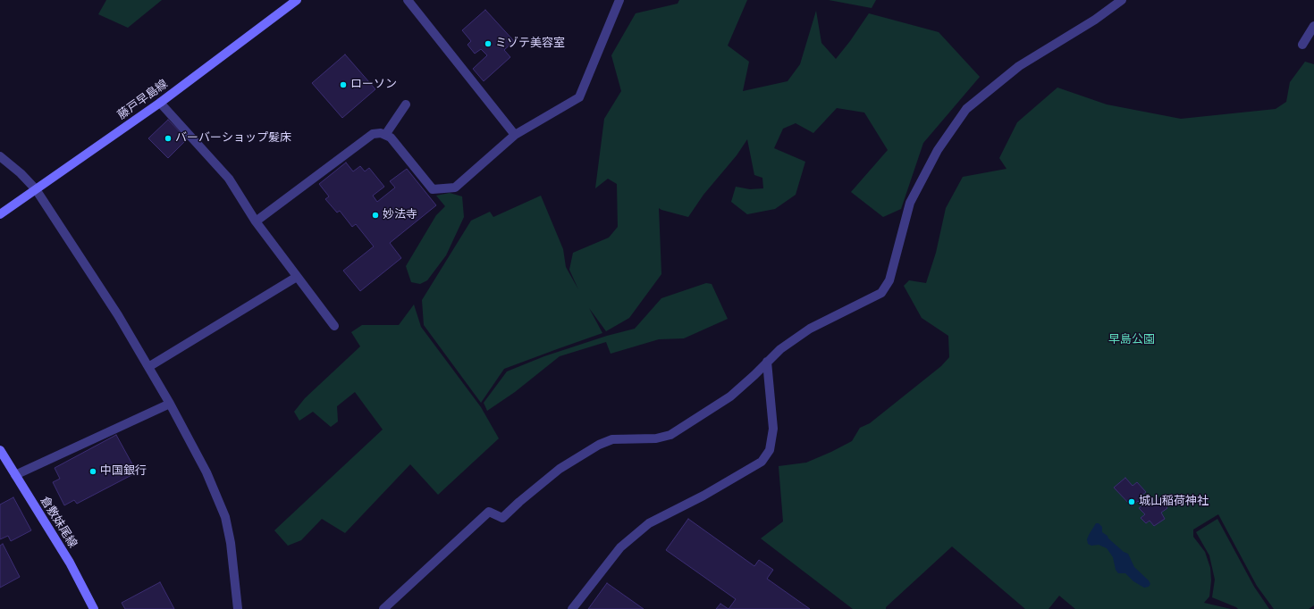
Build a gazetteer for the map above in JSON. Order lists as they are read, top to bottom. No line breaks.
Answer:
{"streets":{"main road":["藤戸早島線","倉敷妹尾線"]},"parks":["早島公園"],"places":["ミゾテ美容室","ローソン","バーバーショップ髪床","妙法寺","中国銀行","城山稲荷神社"]}
